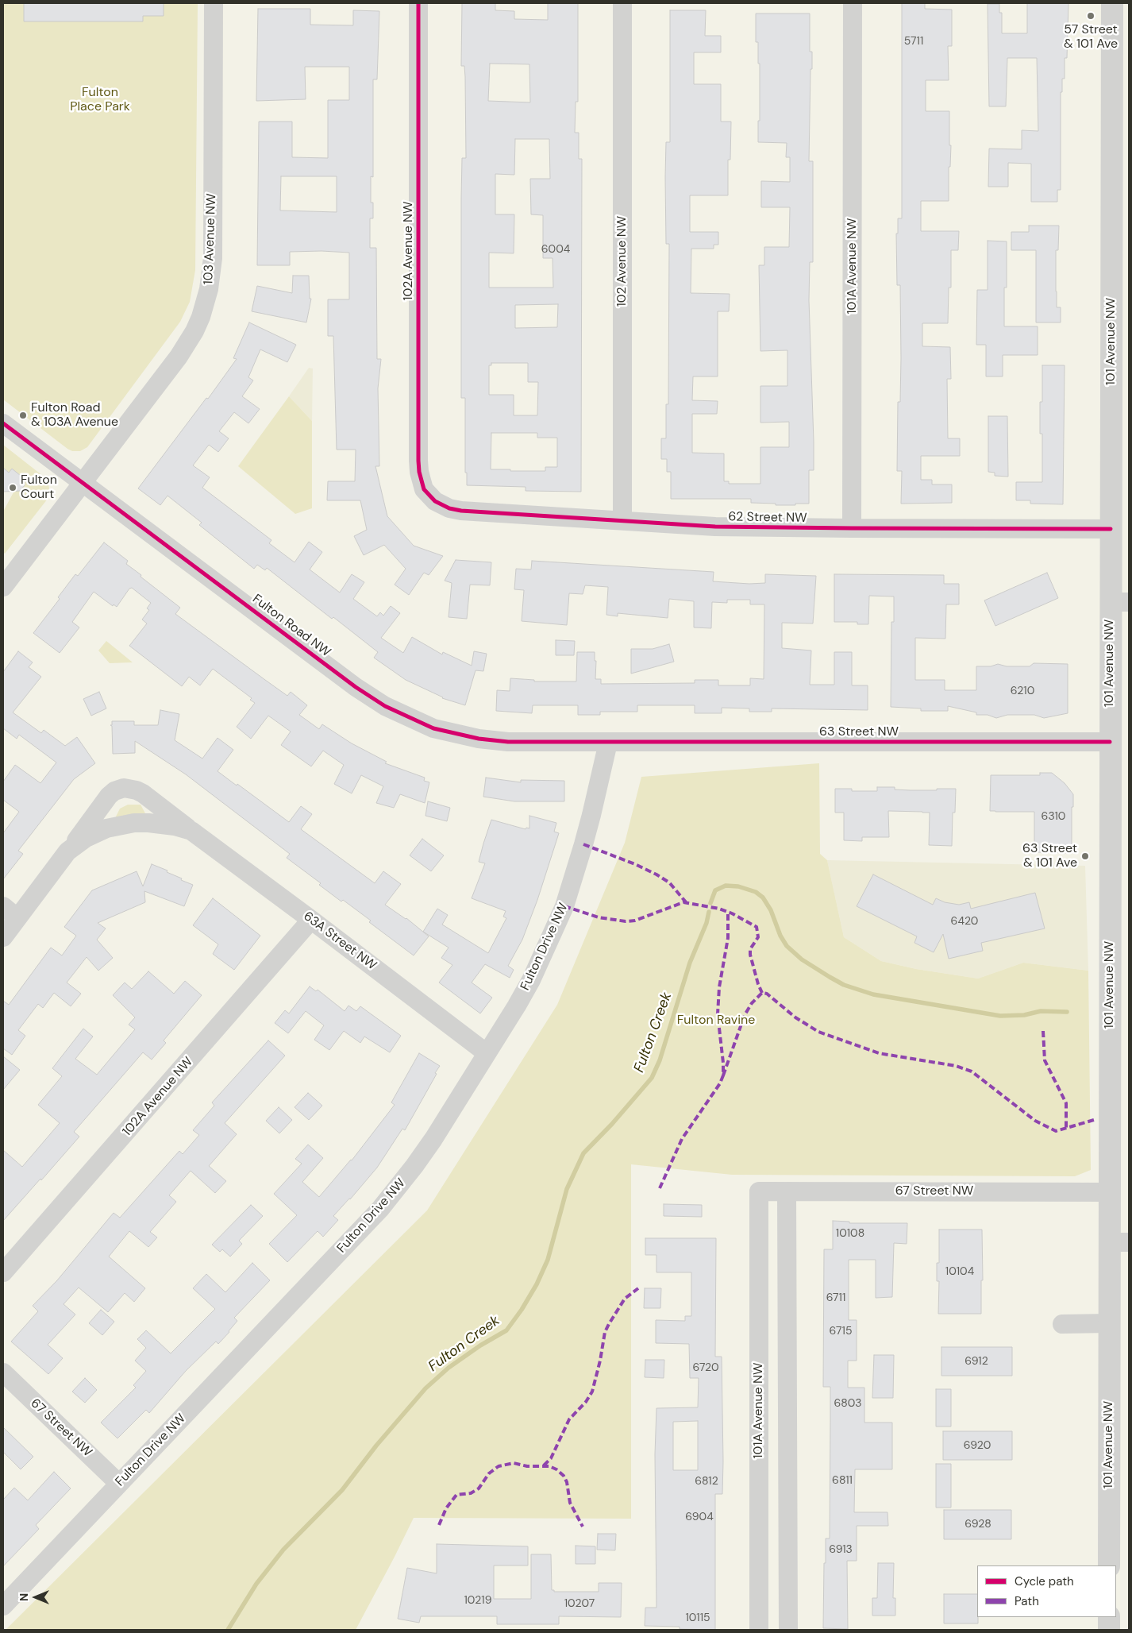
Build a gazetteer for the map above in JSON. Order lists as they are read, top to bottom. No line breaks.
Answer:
{"streets":{"main road":["101 Avenue NW"],"street":["103 Avenue NW","102A Avenue NW","102 Avenue NW","101A Avenue NW","62 Street NW","Fulton Road NW","63 Street NW","63A Street NW","Fulton Drive NW","67 Street NW"]},"crossings":[["103 Avenue NW","Fulton Road NW"],["102A Avenue NW","62 Street NW"],["102A Avenue NW","63A Street NW"],["102 Avenue NW","62 Street NW"],["101A Avenue NW","62 Street NW"],["101A Avenue NW","67 Street NW"],["101 Avenue NW","62 Street NW"],["101 Avenue NW","63 Street NW"],["101 Avenue NW","67 Street NW"],["Fulton Road NW","63 Street NW"],["Fulton Road NW","Fulton Drive NW"],["63 Street NW","Fulton Drive NW"],["63A Street NW","Fulton Drive NW"],["Fulton Drive NW","67 Street NW"]],"water":["Fulton Creek"],"parks":["Fulton Place Park","Fulton Ravine"],"places":["57 Street & 101 Ave","Fulton Road & 103A Avenue","Fulton Court","63 Street & 101 Ave"],"house_numbers":["5711","6004","6210","6310","6420","10108","10104","6711","6715","6912","6720","6803","6920","6811","6812","6904","6928","6913","10219","10207","10115"],"legend":["Cycle path","Path"],"north":"left"}
